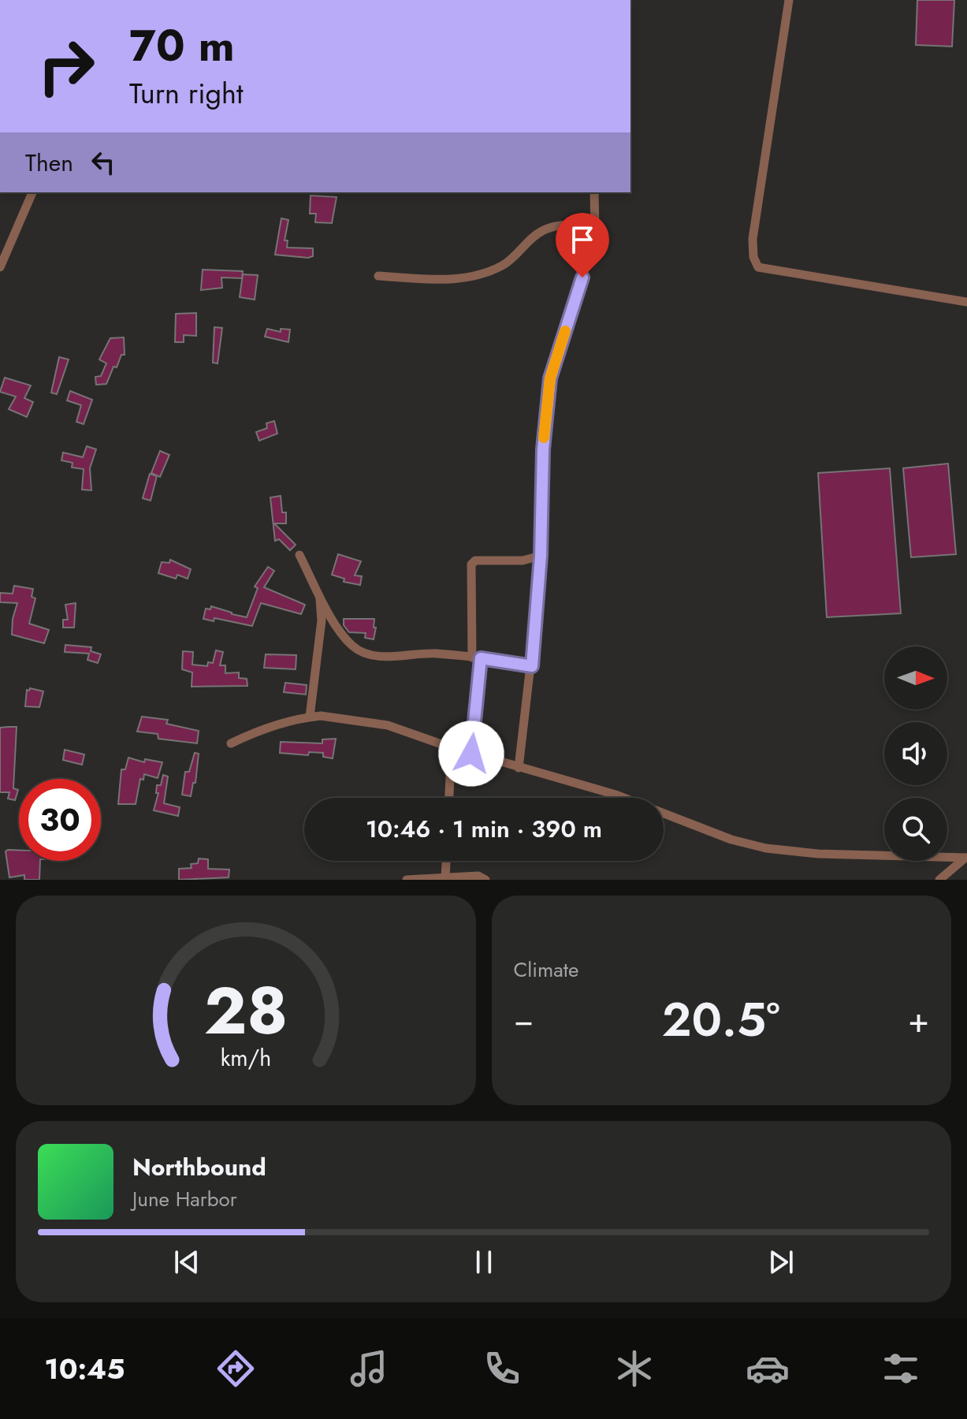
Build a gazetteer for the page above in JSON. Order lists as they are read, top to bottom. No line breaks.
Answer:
{"north":"right","page":{"turn":["70 m","Turn right"],"then":"Then","limit":"30","trip":"10:46 · 1 min · 390 m","tile":"Climate","heat":["−","20.5°","+"],"song":["Northbound","June Harbor"],"tabs":"10:45","gauge":["28","km/h"]}}
